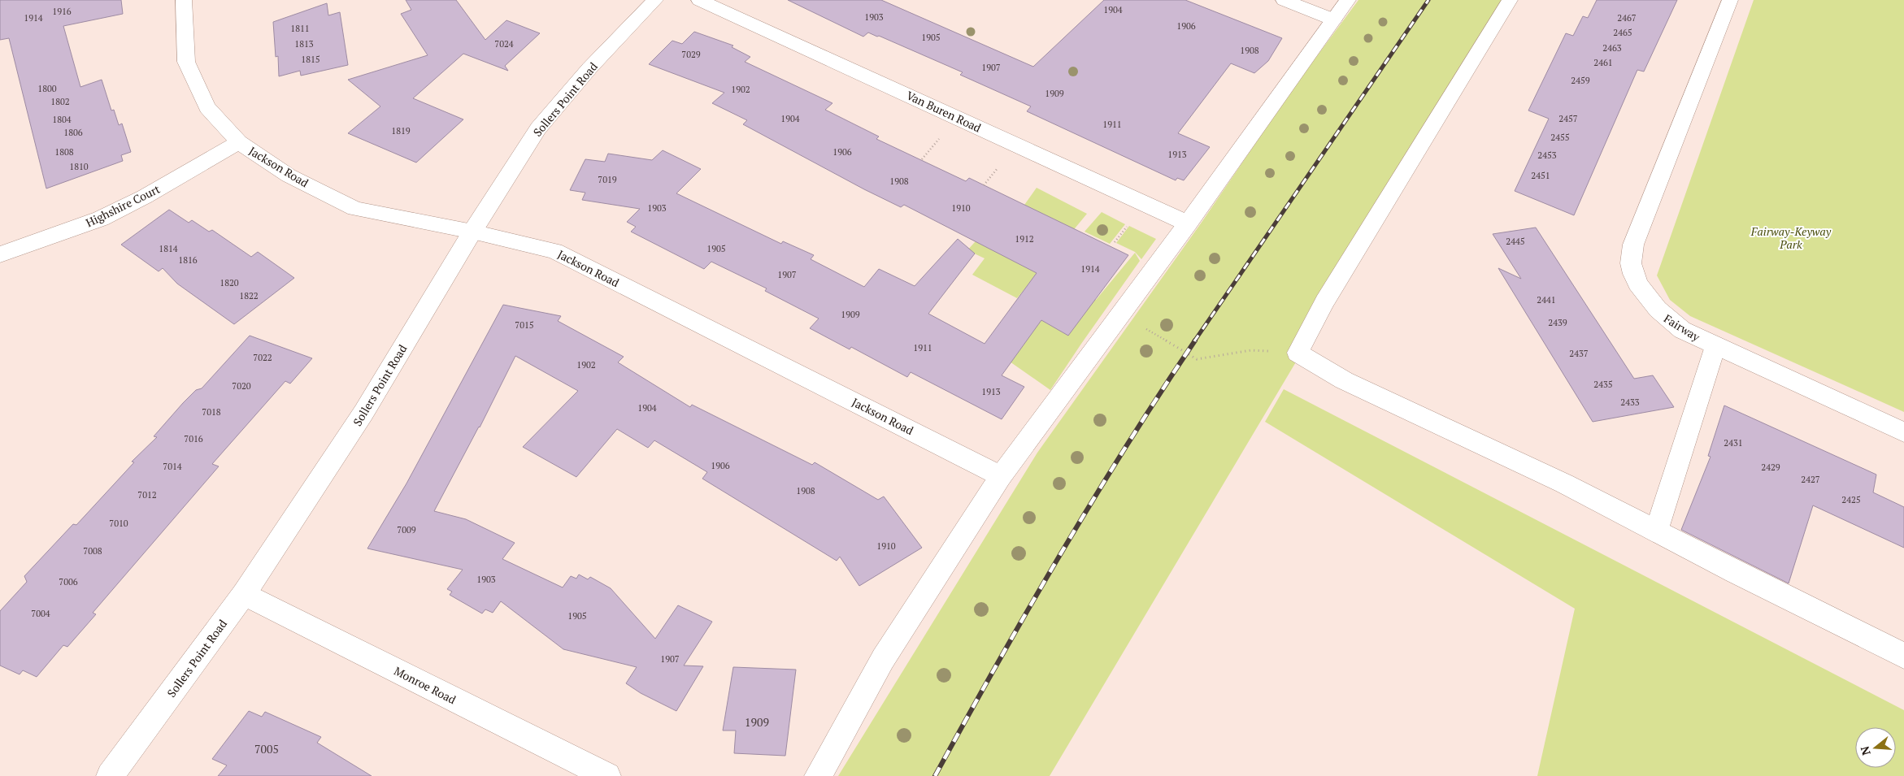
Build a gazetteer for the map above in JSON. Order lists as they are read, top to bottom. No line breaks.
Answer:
{"streets":{"street":["Sollers Point Road","Van Buren Road","Jackson Road","Highshire Court","Fairway","Monroe Road"]},"crossings":[["Sollers Point Road","Jackson Road"],["Sollers Point Road","Monroe Road"],["Jackson Road","Highshire Court"]],"parks":["Fairway-Keyway Park"],"house_numbers":["1904","1916","1903","1914","2467","1906","1811","2465","1905","1813","7024","2463","1908","7029","1815","2461","1907","2459","1800","1902","1909","1802","1904","2457","1804","1911","1819","1806","2455","1808","1906","1913","2453","1810","2451","7019","1908","1903","1910","1912","2445","1814","1905","1816","1914","1907","1820","1822","2441","1909","2439","7015","1911","2437","7022","1902","2435","7020","1913","2433","1904","7018","7016","2431","1906","7014","2429","2427","1908","7012","2425","7010","7009","1910","7008","1903","7006","7004","1905","1907","1909","7005"],"north":"left"}
